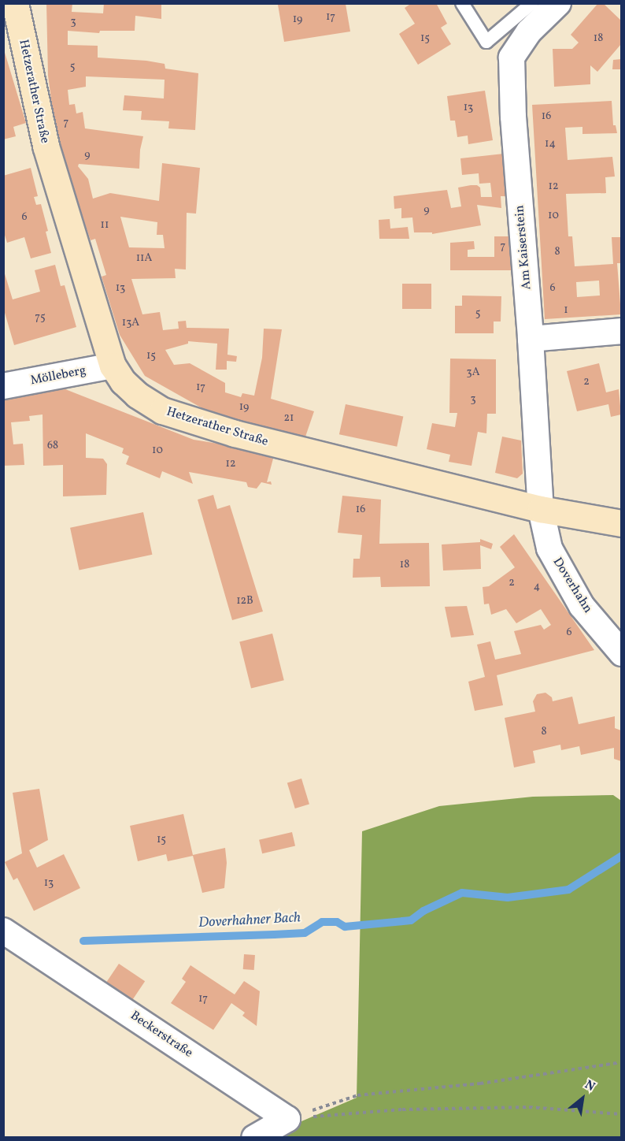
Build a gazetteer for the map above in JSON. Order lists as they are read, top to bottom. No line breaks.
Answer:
{"streets":{"street":["Hetzerather Straße","Am Kaiserstein","Mölleberg","Doverhahn","Beckerstraße"]},"crossings":[["Hetzerather Straße","Am Kaiserstein"],["Hetzerather Straße","Mölleberg"],["Hetzerather Straße","Doverhahn"],["Am Kaiserstein","Doverhahn"]],"water":["Doverhahner Bach"],"house_numbers":["17","19","3","15","18","5","13","16","7","14","9","12","9","10","6","11","7","8","11A","13","6","1","5","75","13A","15","3A","2","17","3","19","21","68","10","12","16","18","2","4","12B","6","8","15","13","17"],"north":"top right"}
